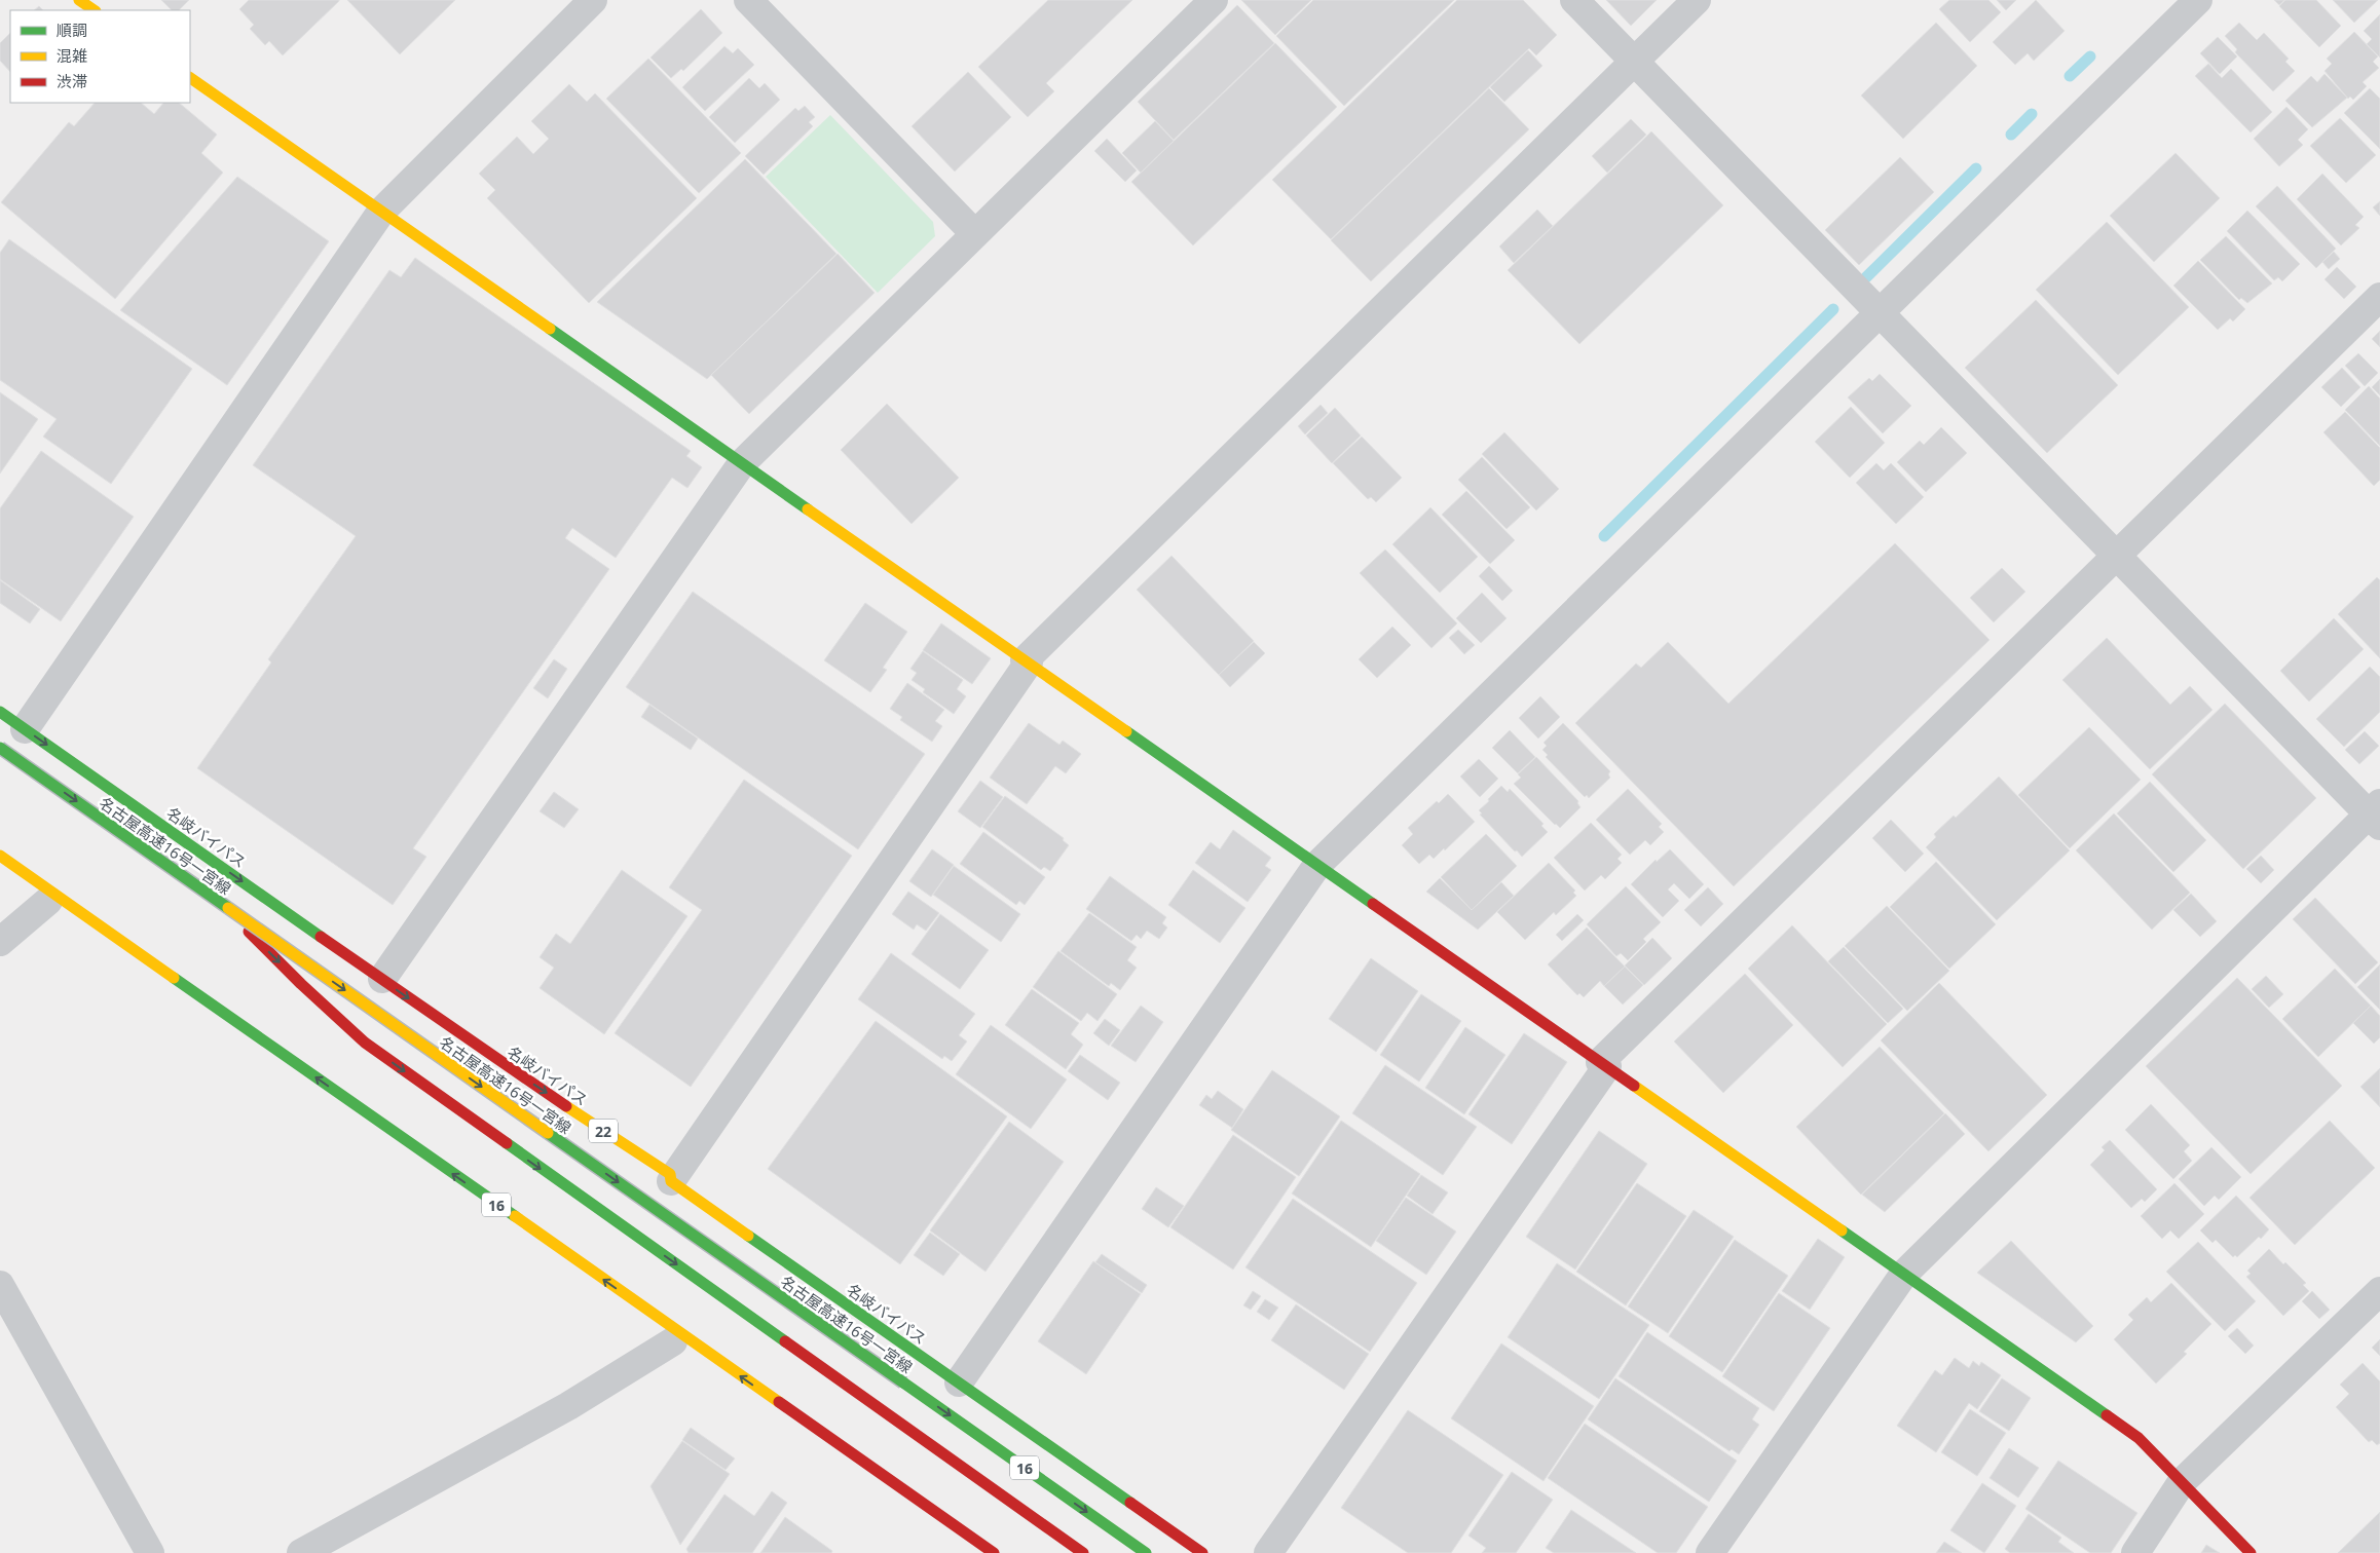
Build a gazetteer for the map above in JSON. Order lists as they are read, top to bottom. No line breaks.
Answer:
{"streets":{"main road":["名岐バイパス","名古屋高速16号一宮線","22","16"]},"legend":["順調","混雑","渋滞"]}
